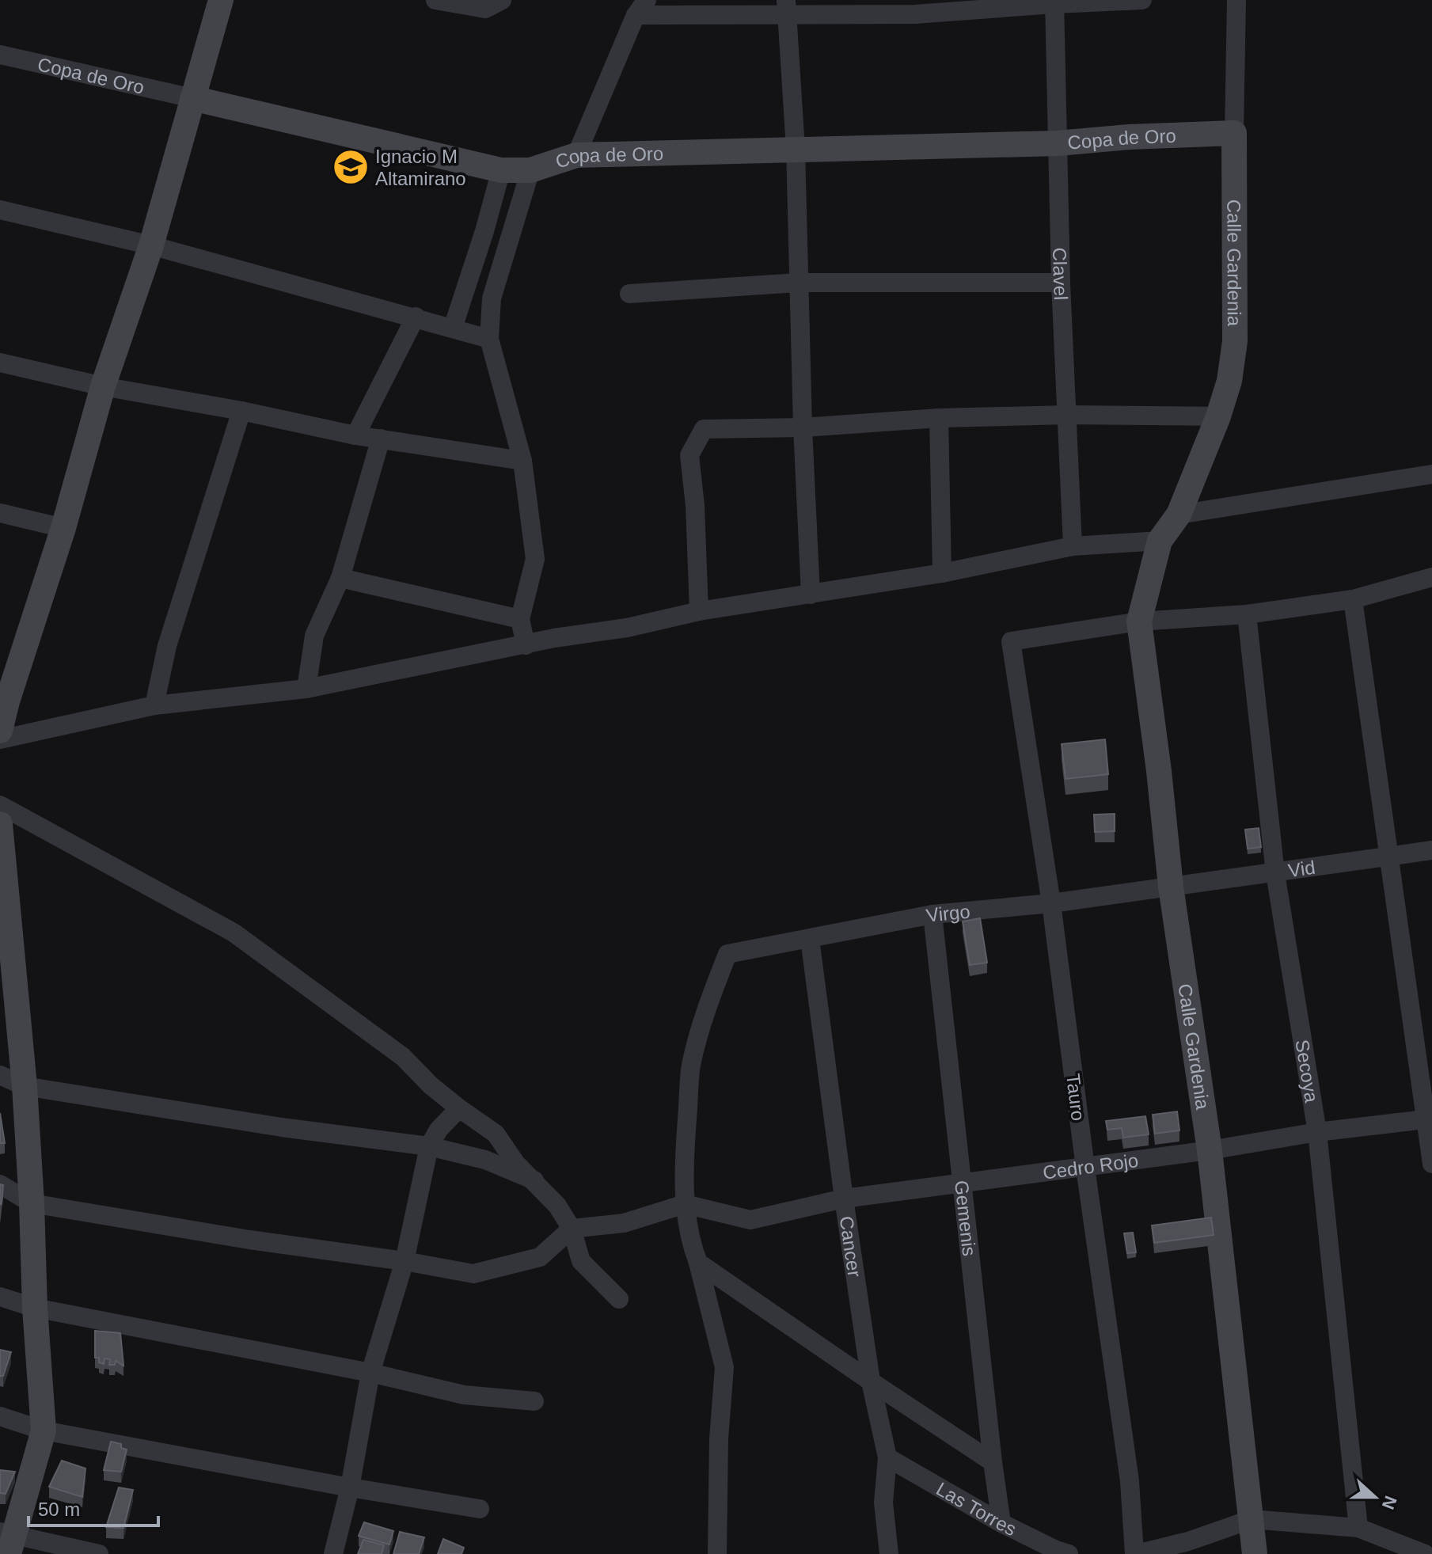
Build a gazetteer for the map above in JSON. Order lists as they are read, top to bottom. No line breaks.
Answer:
{"streets":{"street":["Copa de Oro","Calle Gardenia","Clavel","Vid","Virgo","Secoya","Tauro","Cedro Rojo","Gemenis","Cancer","Las Torres"]},"crossings":[["Copa de Oro","Calle Gardenia"],["Copa de Oro","Clavel"],["Calle Gardenia","Vid"],["Calle Gardenia","Virgo"],["Calle Gardenia","Tauro"],["Calle Gardenia","Cedro Rojo"],["Vid","Virgo"],["Vid","Secoya"],["Virgo","Tauro"],["Virgo","Cedro Rojo"],["Virgo","Gemenis"],["Virgo","Cancer"],["Secoya","Cedro Rojo"],["Tauro","Cedro Rojo"],["Cedro Rojo","Gemenis"],["Cedro Rojo","Cancer"],["Gemenis","Las Torres"],["Cancer","Las Torres"]],"places":{"school or university":["Ignacio M Altamirano"]},"scale_bar":"50 m","north":"right"}
